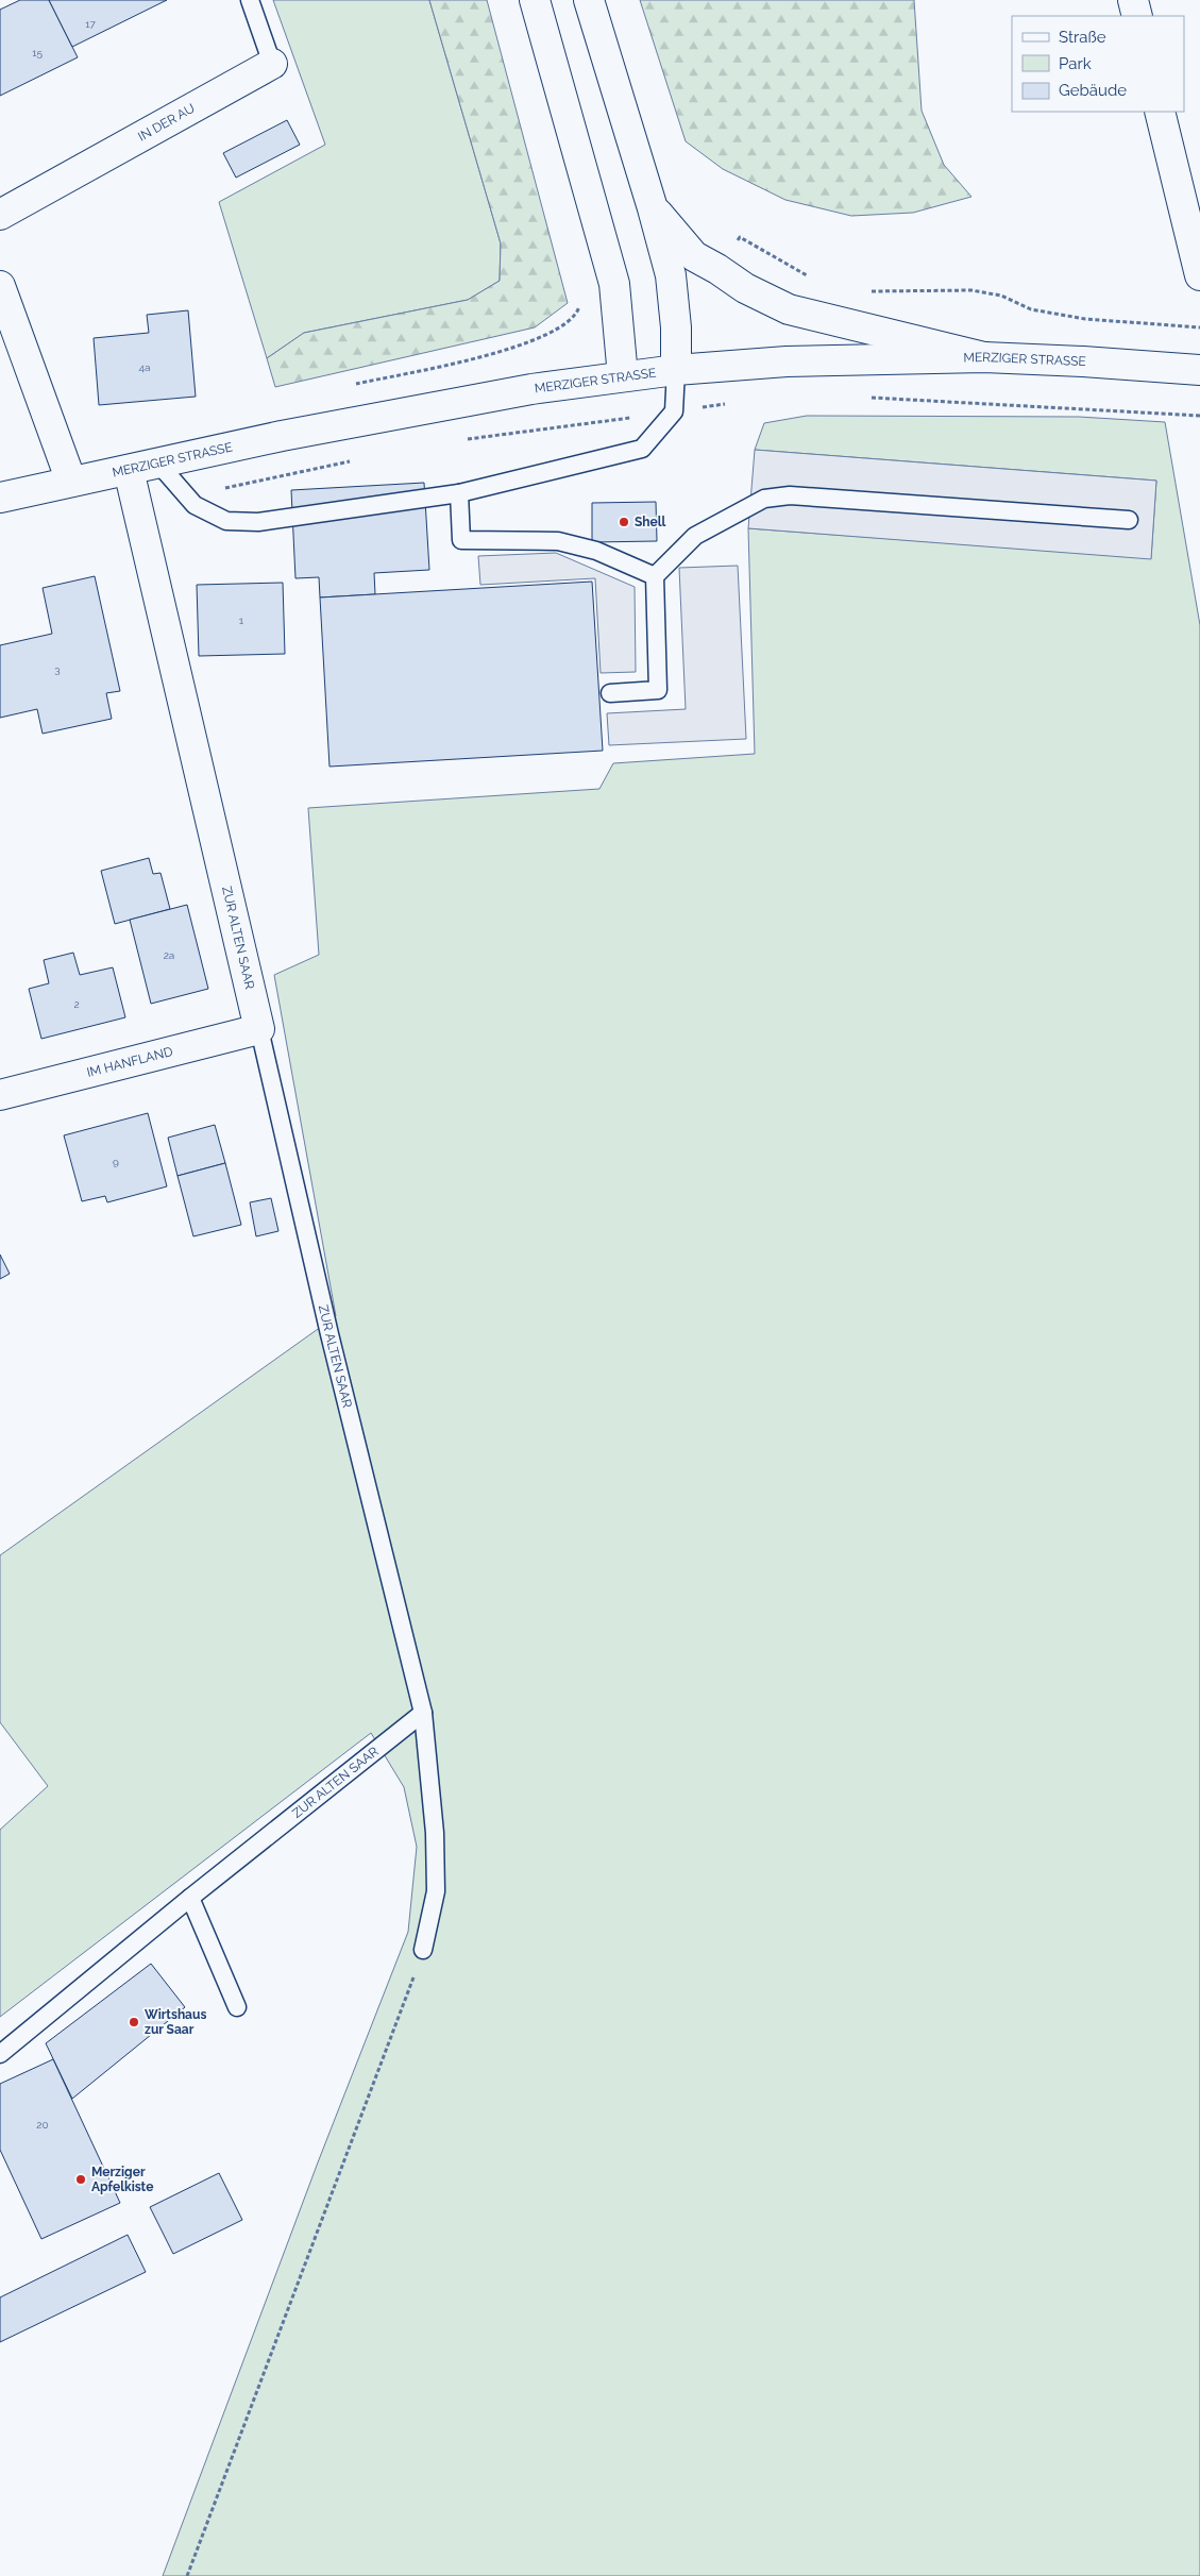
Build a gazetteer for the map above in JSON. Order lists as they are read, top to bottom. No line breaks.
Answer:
{"streets":{"main road":["IN DER AU","MERZIGER STRASSE","ZUR ALTEN SAAR","IM HANFLAND"]},"crossings":[["MERZIGER STRASSE","ZUR ALTEN SAAR"],["ZUR ALTEN SAAR","IM HANFLAND"]],"places":["Shell","Wirtshaus zur Saar","Merziger Apfelkiste"],"house_numbers":["17","15","4a","1","3","2a","2","9","20"],"legend":["Straße","Park","Gebäude"]}
